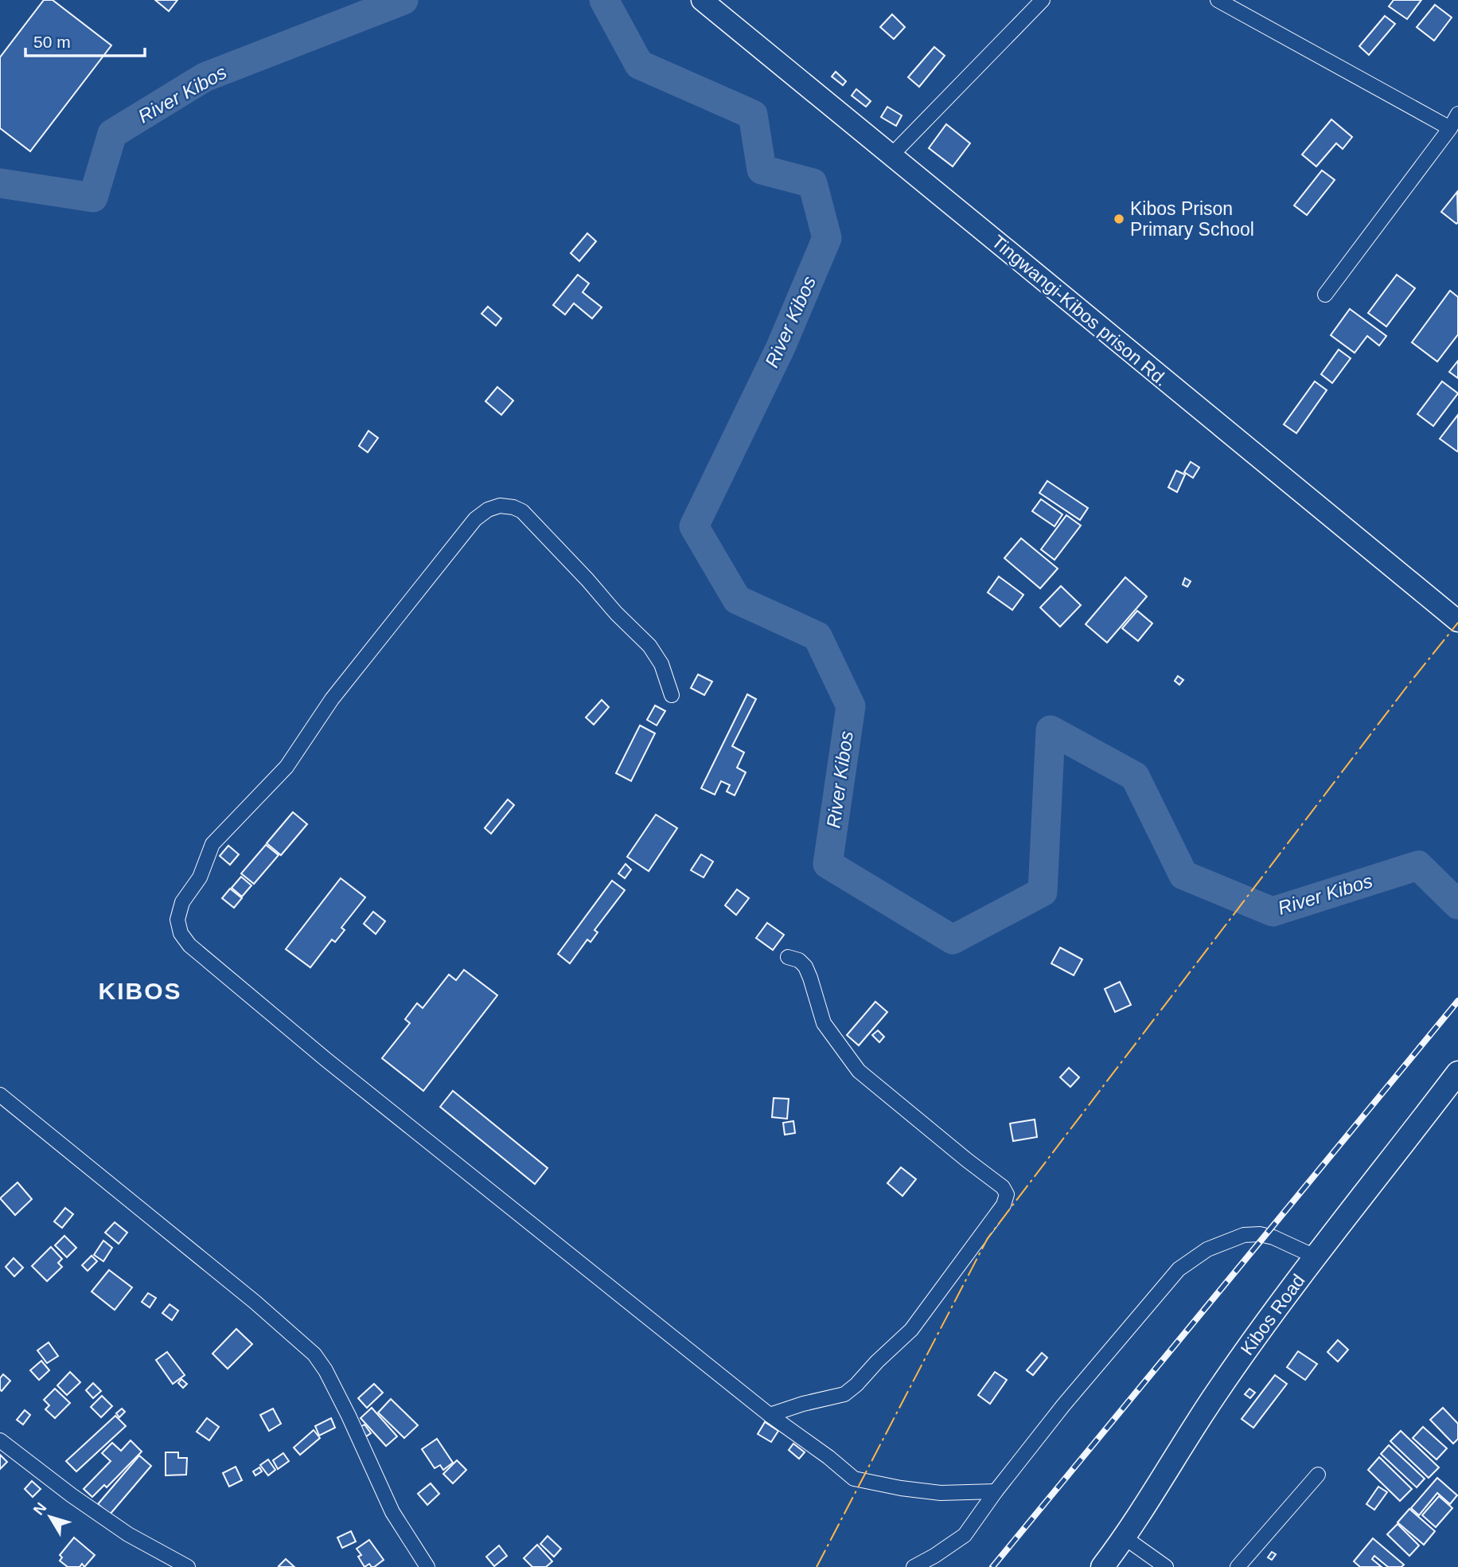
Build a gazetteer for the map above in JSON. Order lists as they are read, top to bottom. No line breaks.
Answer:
{"streets":{"main road":["Kibos Road"],"street":["Tingwangi-Kibos prison Rd."]},"districts":["KIBOS"],"water":["River Kibos"],"places":["Kibos Prison Primary School"],"scale_bar":"50 m","north":"top left"}
